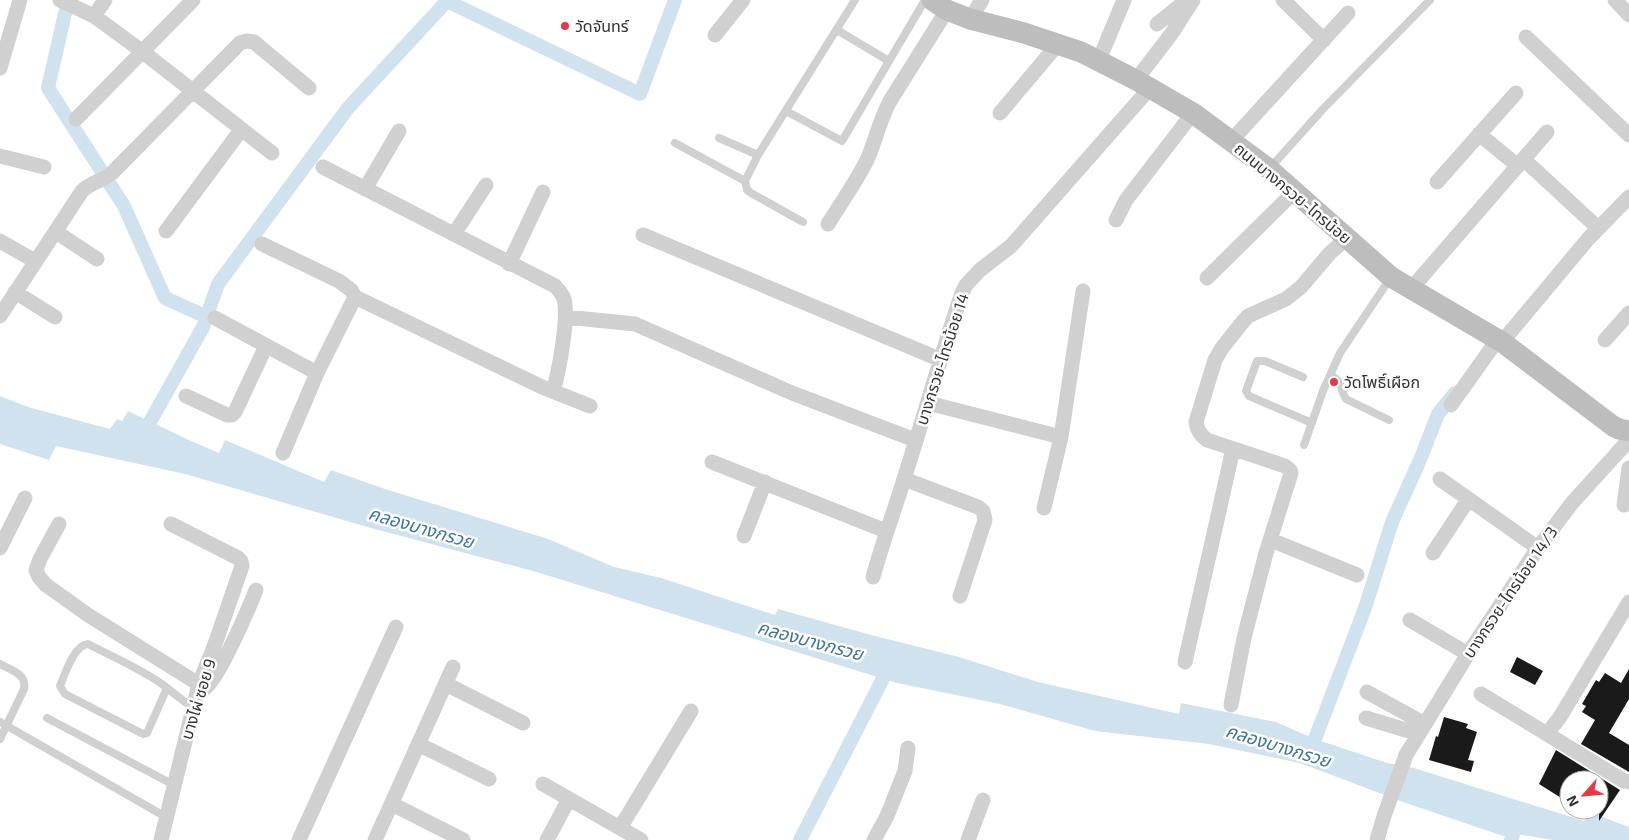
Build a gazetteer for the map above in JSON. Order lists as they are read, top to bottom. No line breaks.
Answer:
{"streets":{"main road":["ถนนบางกรวย-ไทรน้อย"],"street":["บางกรวย-ไทรน้อย 14","บางกรวย-ไทรน้อย 14/3","บางไผ่ ซอย 9"]},"crossings":[["ถนนบางกรวย-ไทรน้อย","บางกรวย-ไทรน้อย 14"],["ถนนบางกรวย-ไทรน้อย","บางกรวย-ไทรน้อย 14/3"]],"water":["คลองบางกรวย"],"places":["วัดจันทร์","วัดโพธิ์เผือก"],"north":"bottom left"}
